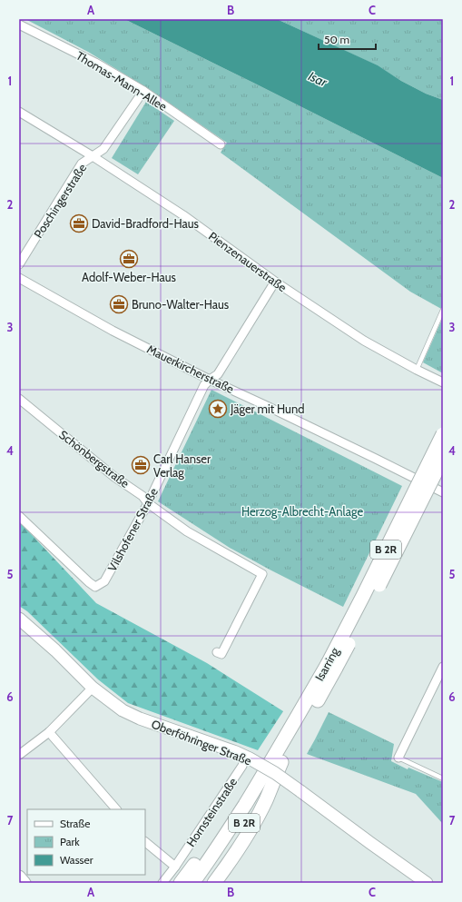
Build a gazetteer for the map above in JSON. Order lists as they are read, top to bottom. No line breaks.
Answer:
{"streets":{"highway":["B 2R","Isarring"],"main road":["Oberföhringer Straße"],"street":["Thomas-Mann-Allee","Poschingerstraße","Pienzenauerstraße","Mauerkircherstraße","Schönbergstraße","Vilshofener Straße","Hornsteinstraße"]},"crossings":[["Thomas-Mann-Allee","Poschingerstraße"],["Poschingerstraße","Pienzenauerstraße"],["Pienzenauerstraße","Vilshofener Straße"],["Mauerkircherstraße","Vilshofener Straße"],["Schönbergstraße","Vilshofener Straße"],["Oberföhringer Straße","Hornsteinstraße"]],"water":["Isar"],"parks":["Herzog-Albrecht-Anlage"],"places":{"office":["David-Bradford-Haus","Adolf-Weber-Haus","Bruno-Walter-Haus","Carl Hanser Verlag"],"place":["Jäger mit Hund"]},"legend":["Straße","Park","Wasser"],"scale_bar":"50 m","grid":{"columns":["A","B","C"],"rows":["1","2","3","4","5","6","7"]}}
